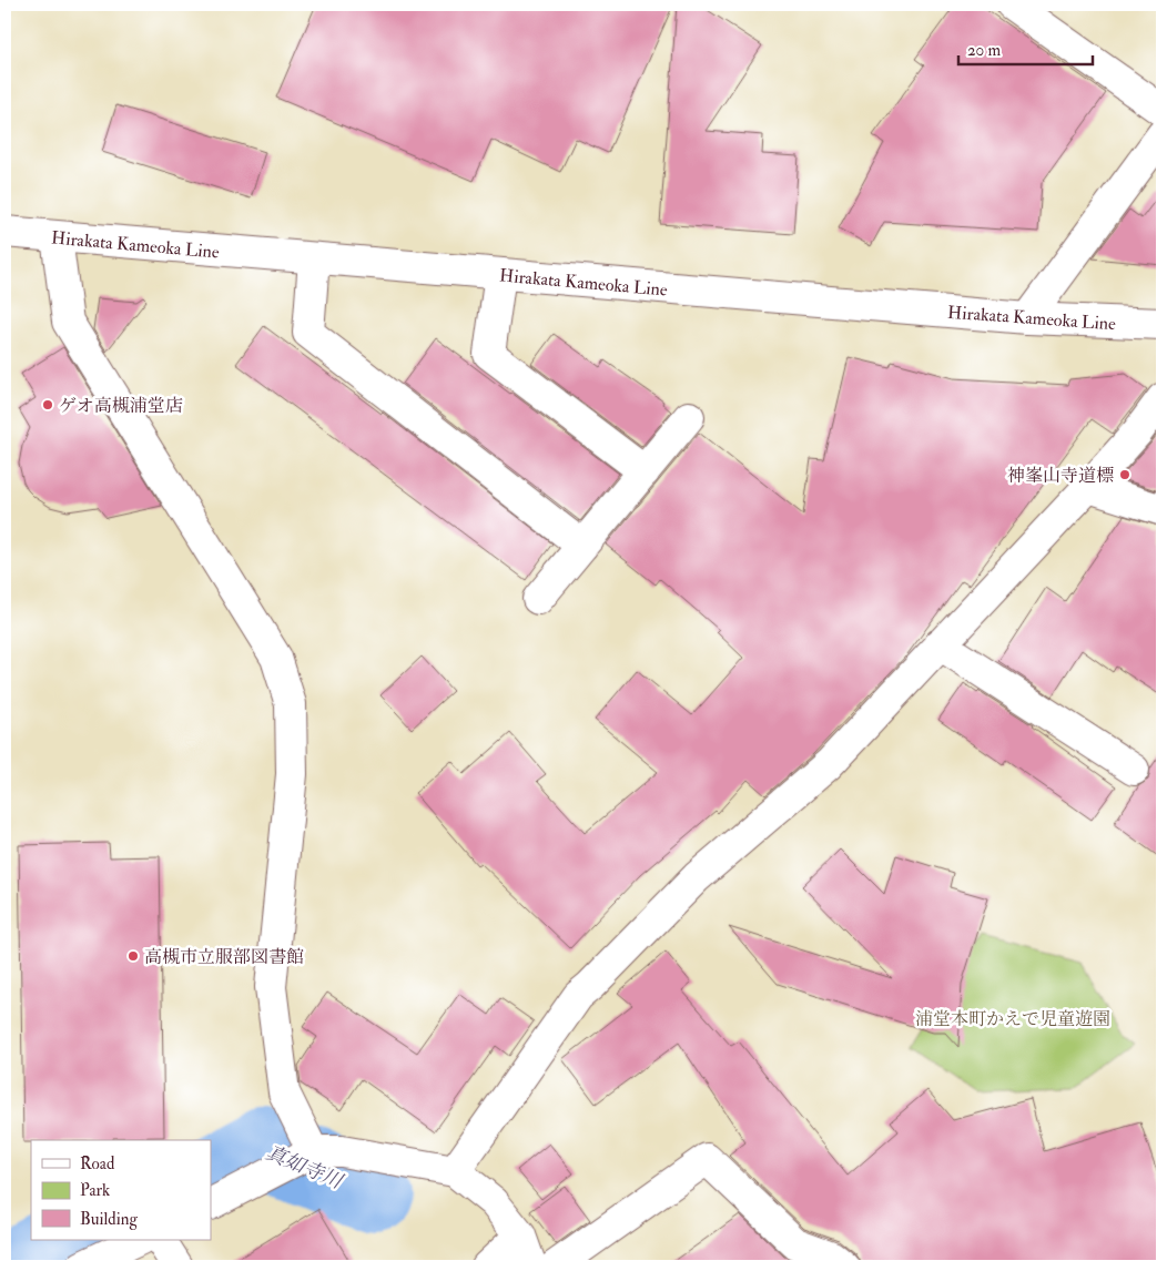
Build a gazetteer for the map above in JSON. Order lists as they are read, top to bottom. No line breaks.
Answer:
{"streets":{"street":["Hirakata Kameoka Line"]},"water":["真如寺川"],"parks":["浦堂本町かえで児童遊園"],"places":["ゲオ高槻浦堂店","神峯山寺道標","高槻市立服部図書館"],"legend":["Road","Park","Building"],"scale_bar":"20 m"}
